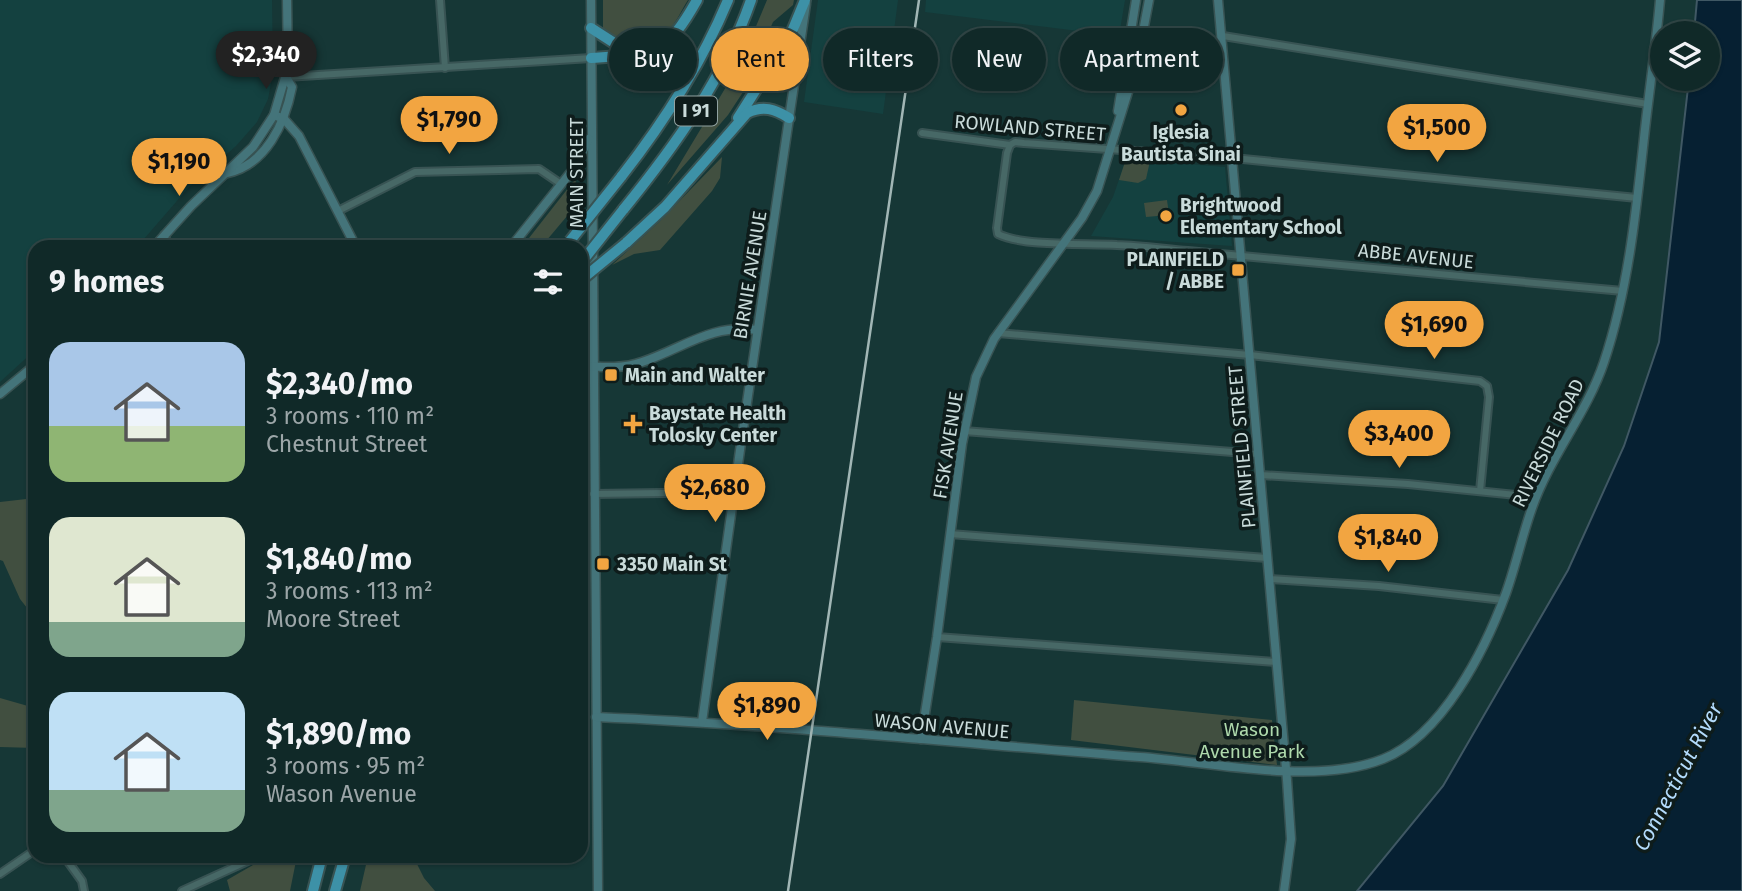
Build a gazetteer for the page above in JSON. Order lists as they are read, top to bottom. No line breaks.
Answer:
{"streets":{"highway":["I 91"],"street":["ROWLAND STREET","MAIN STREET","ABBE AVENUE","BIRNIE AVENUE","RIVERSIDE ROAD","FISK AVENUE","PLAINFIELD STREET","WASON AVENUE"]},"crossings":[["ROWLAND STREET","ABBE AVENUE"],["ROWLAND STREET","RIVERSIDE ROAD"],["ROWLAND STREET","FISK AVENUE"],["ROWLAND STREET","PLAINFIELD STREET"],["MAIN STREET","WASON AVENUE"],["ABBE AVENUE","RIVERSIDE ROAD"],["ABBE AVENUE","FISK AVENUE"],["ABBE AVENUE","PLAINFIELD STREET"],["BIRNIE AVENUE","WASON AVENUE"],["RIVERSIDE ROAD","PLAINFIELD STREET"],["RIVERSIDE ROAD","WASON AVENUE"],["FISK AVENUE","WASON AVENUE"],["PLAINFIELD STREET","WASON AVENUE"]],"water":["Connecticut River"],"parks":["Wason Avenue Park"],"places":{"other":["Iglesia Bautista Sinai","Brightwood Elementary School"],"transit":["PLAINFIELD / ABBE","Main and Walter","3350 Main St"],"health":["Baystate Health Tolosky Center"]},"page":{"chip":["Buy","Rent","Filters","New","Apartment"],"price":["$2,340","$1,790","$1,500","$1,190","$1,690","$3,400","$2,680","$1,840","$1,890"],"heading":"9 homes","list":[{"name":"$2,340/mo","note":"3 rooms · 110 m² · Chestnut Street"},{"name":"$1,840/mo","note":"3 rooms · 113 m² · Moore Street"},{"name":"$1,890/mo","note":"3 rooms · 95 m² · Wason Avenue"}]}}
